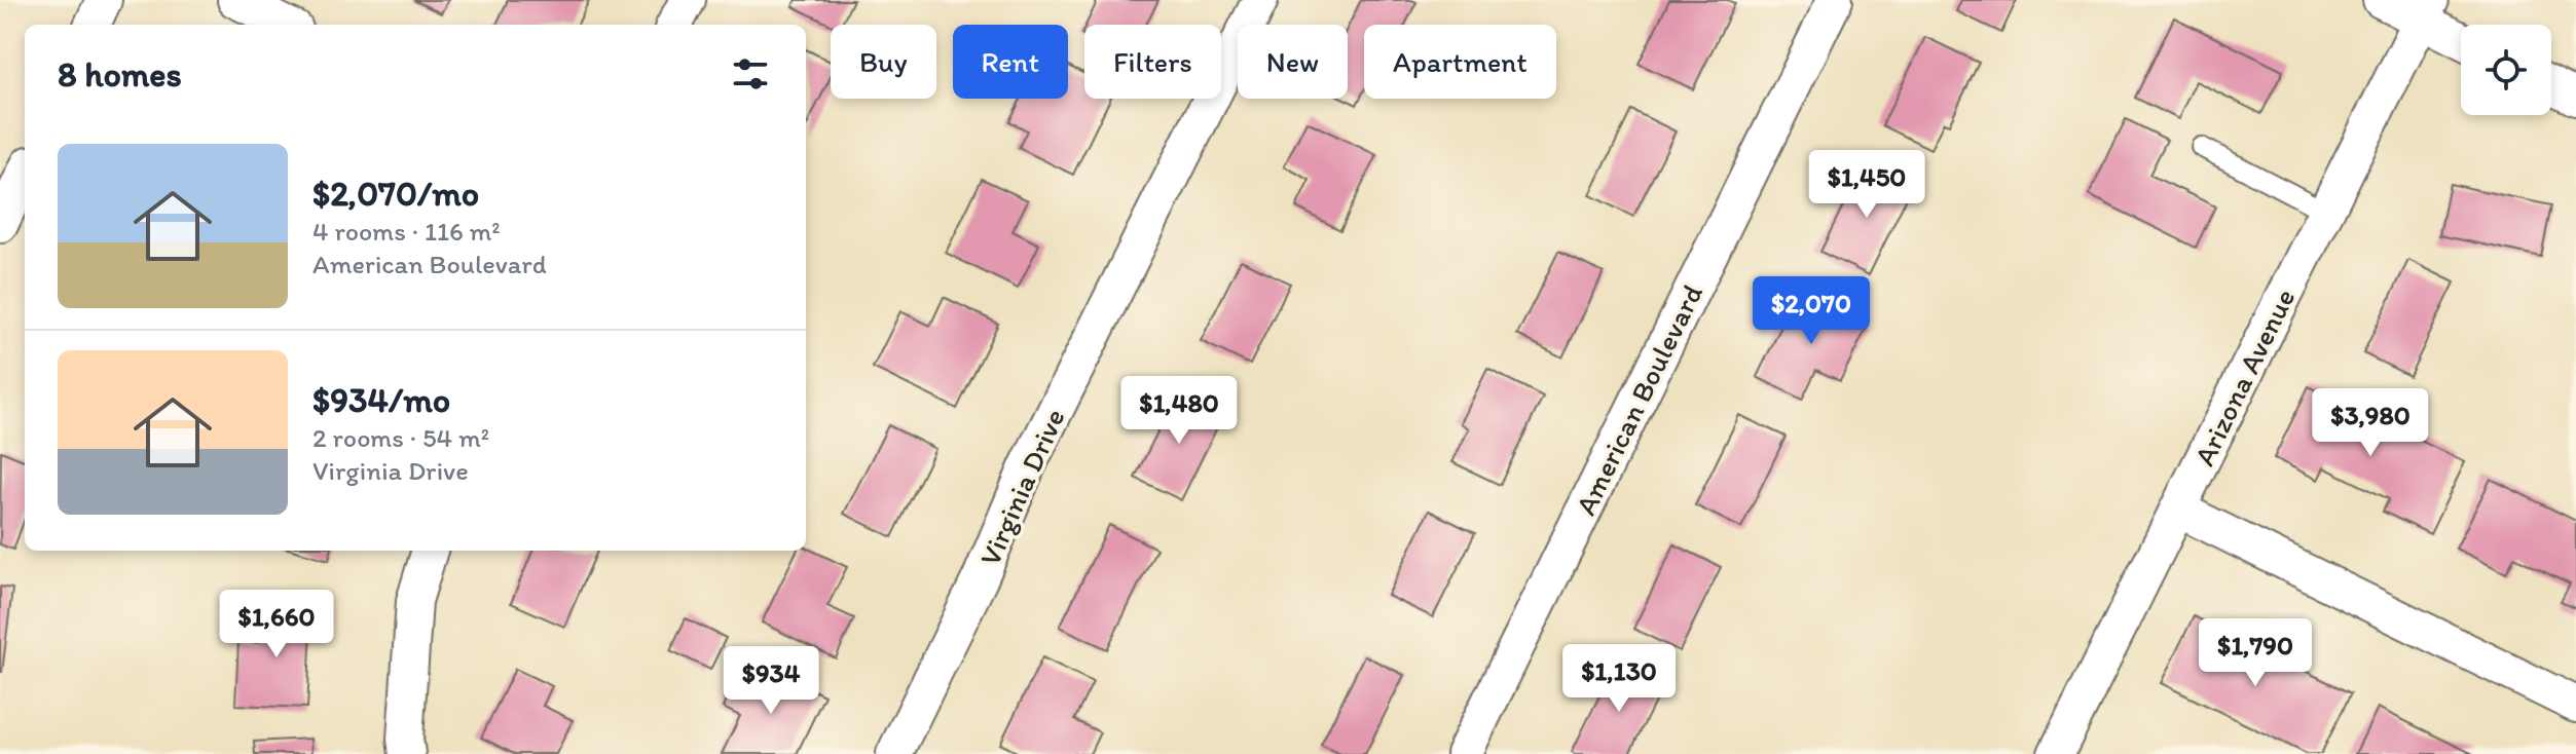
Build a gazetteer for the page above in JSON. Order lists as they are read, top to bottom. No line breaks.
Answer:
{"streets":{"street":["Arizona Avenue","American Boulevard","Virginia Drive"]},"page":{"chip":["Buy","Rent","Filters","New","Apartment"],"heading":"8 homes","list":[{"name":"$2,070/mo","note":"4 rooms · 116 m² · American Boulevard"},{"name":"$934/mo","note":"2 rooms · 54 m² · Virginia Drive"}],"price":["$1,450","$2,070","$1,480","$3,980","$1,660","$1,790","$1,130","$934"]}}
